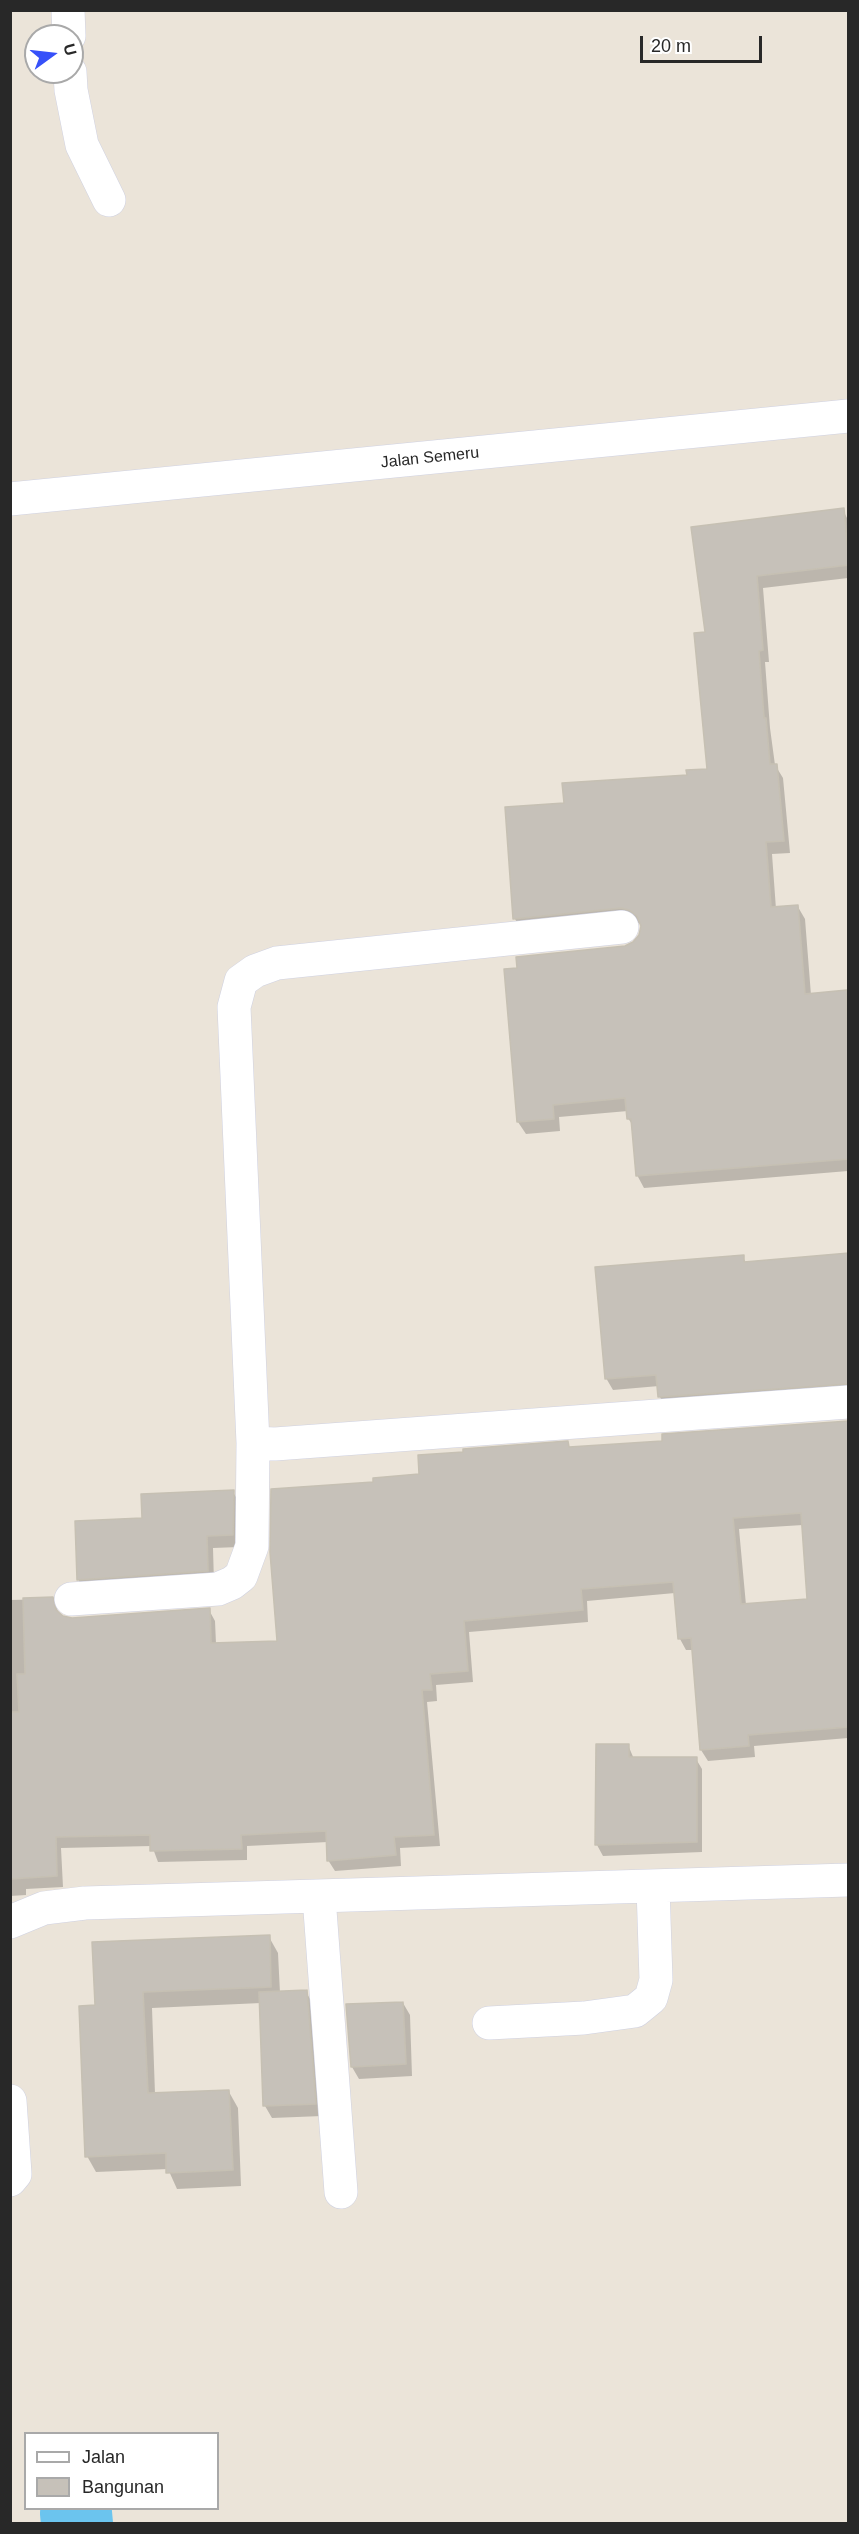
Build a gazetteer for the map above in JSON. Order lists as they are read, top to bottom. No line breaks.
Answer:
{"streets":{"street":["Jalan Semeru"]},"legend":["Jalan","Bangunan"],"scale_bar":"20 m","north":"right"}
